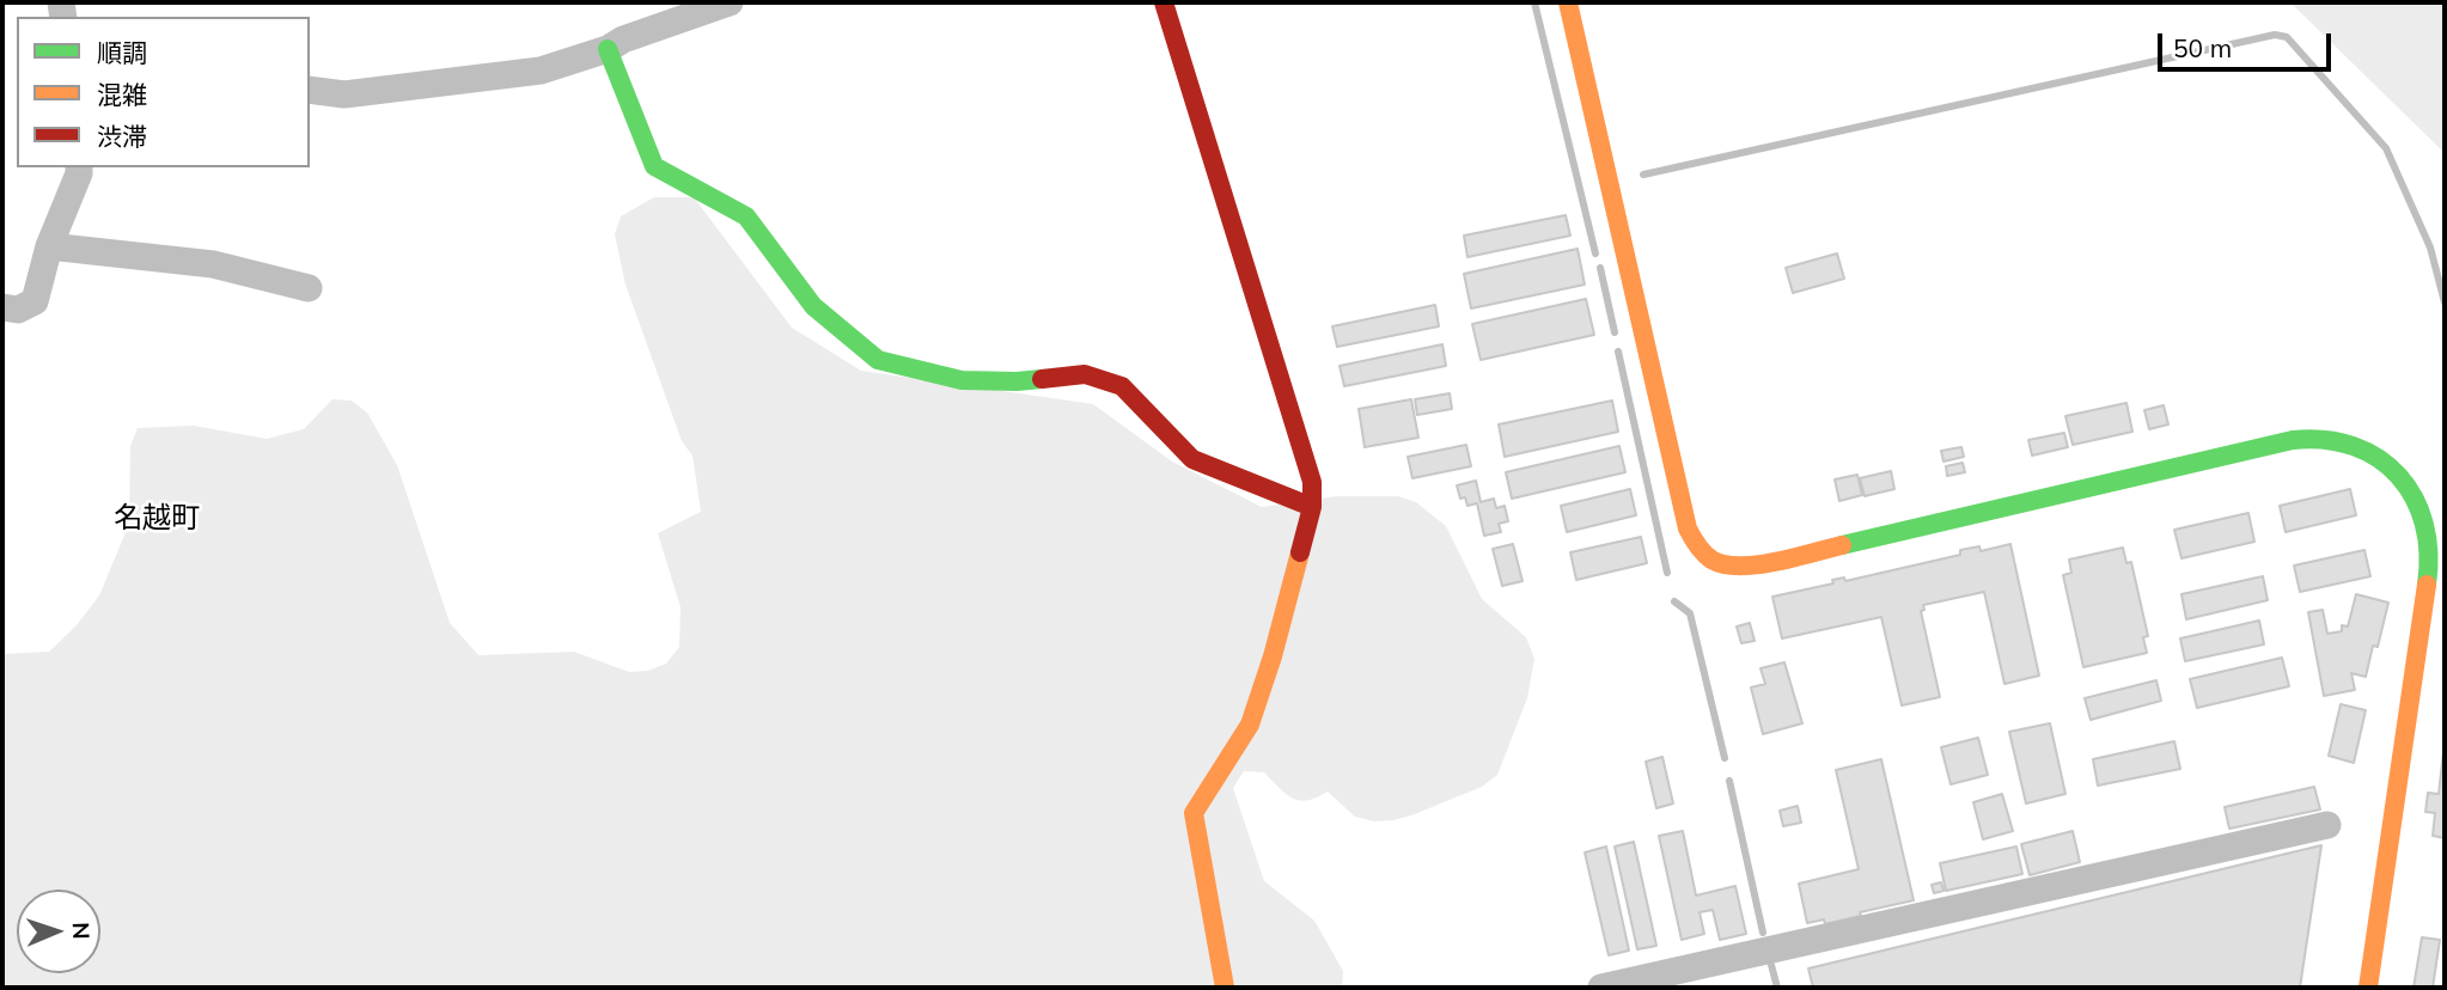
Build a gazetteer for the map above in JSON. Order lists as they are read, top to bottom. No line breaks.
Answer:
{"districts":["名越町"],"legend":["順調","混雑","渋滞"],"scale_bar":"50 m","north":"right"}
